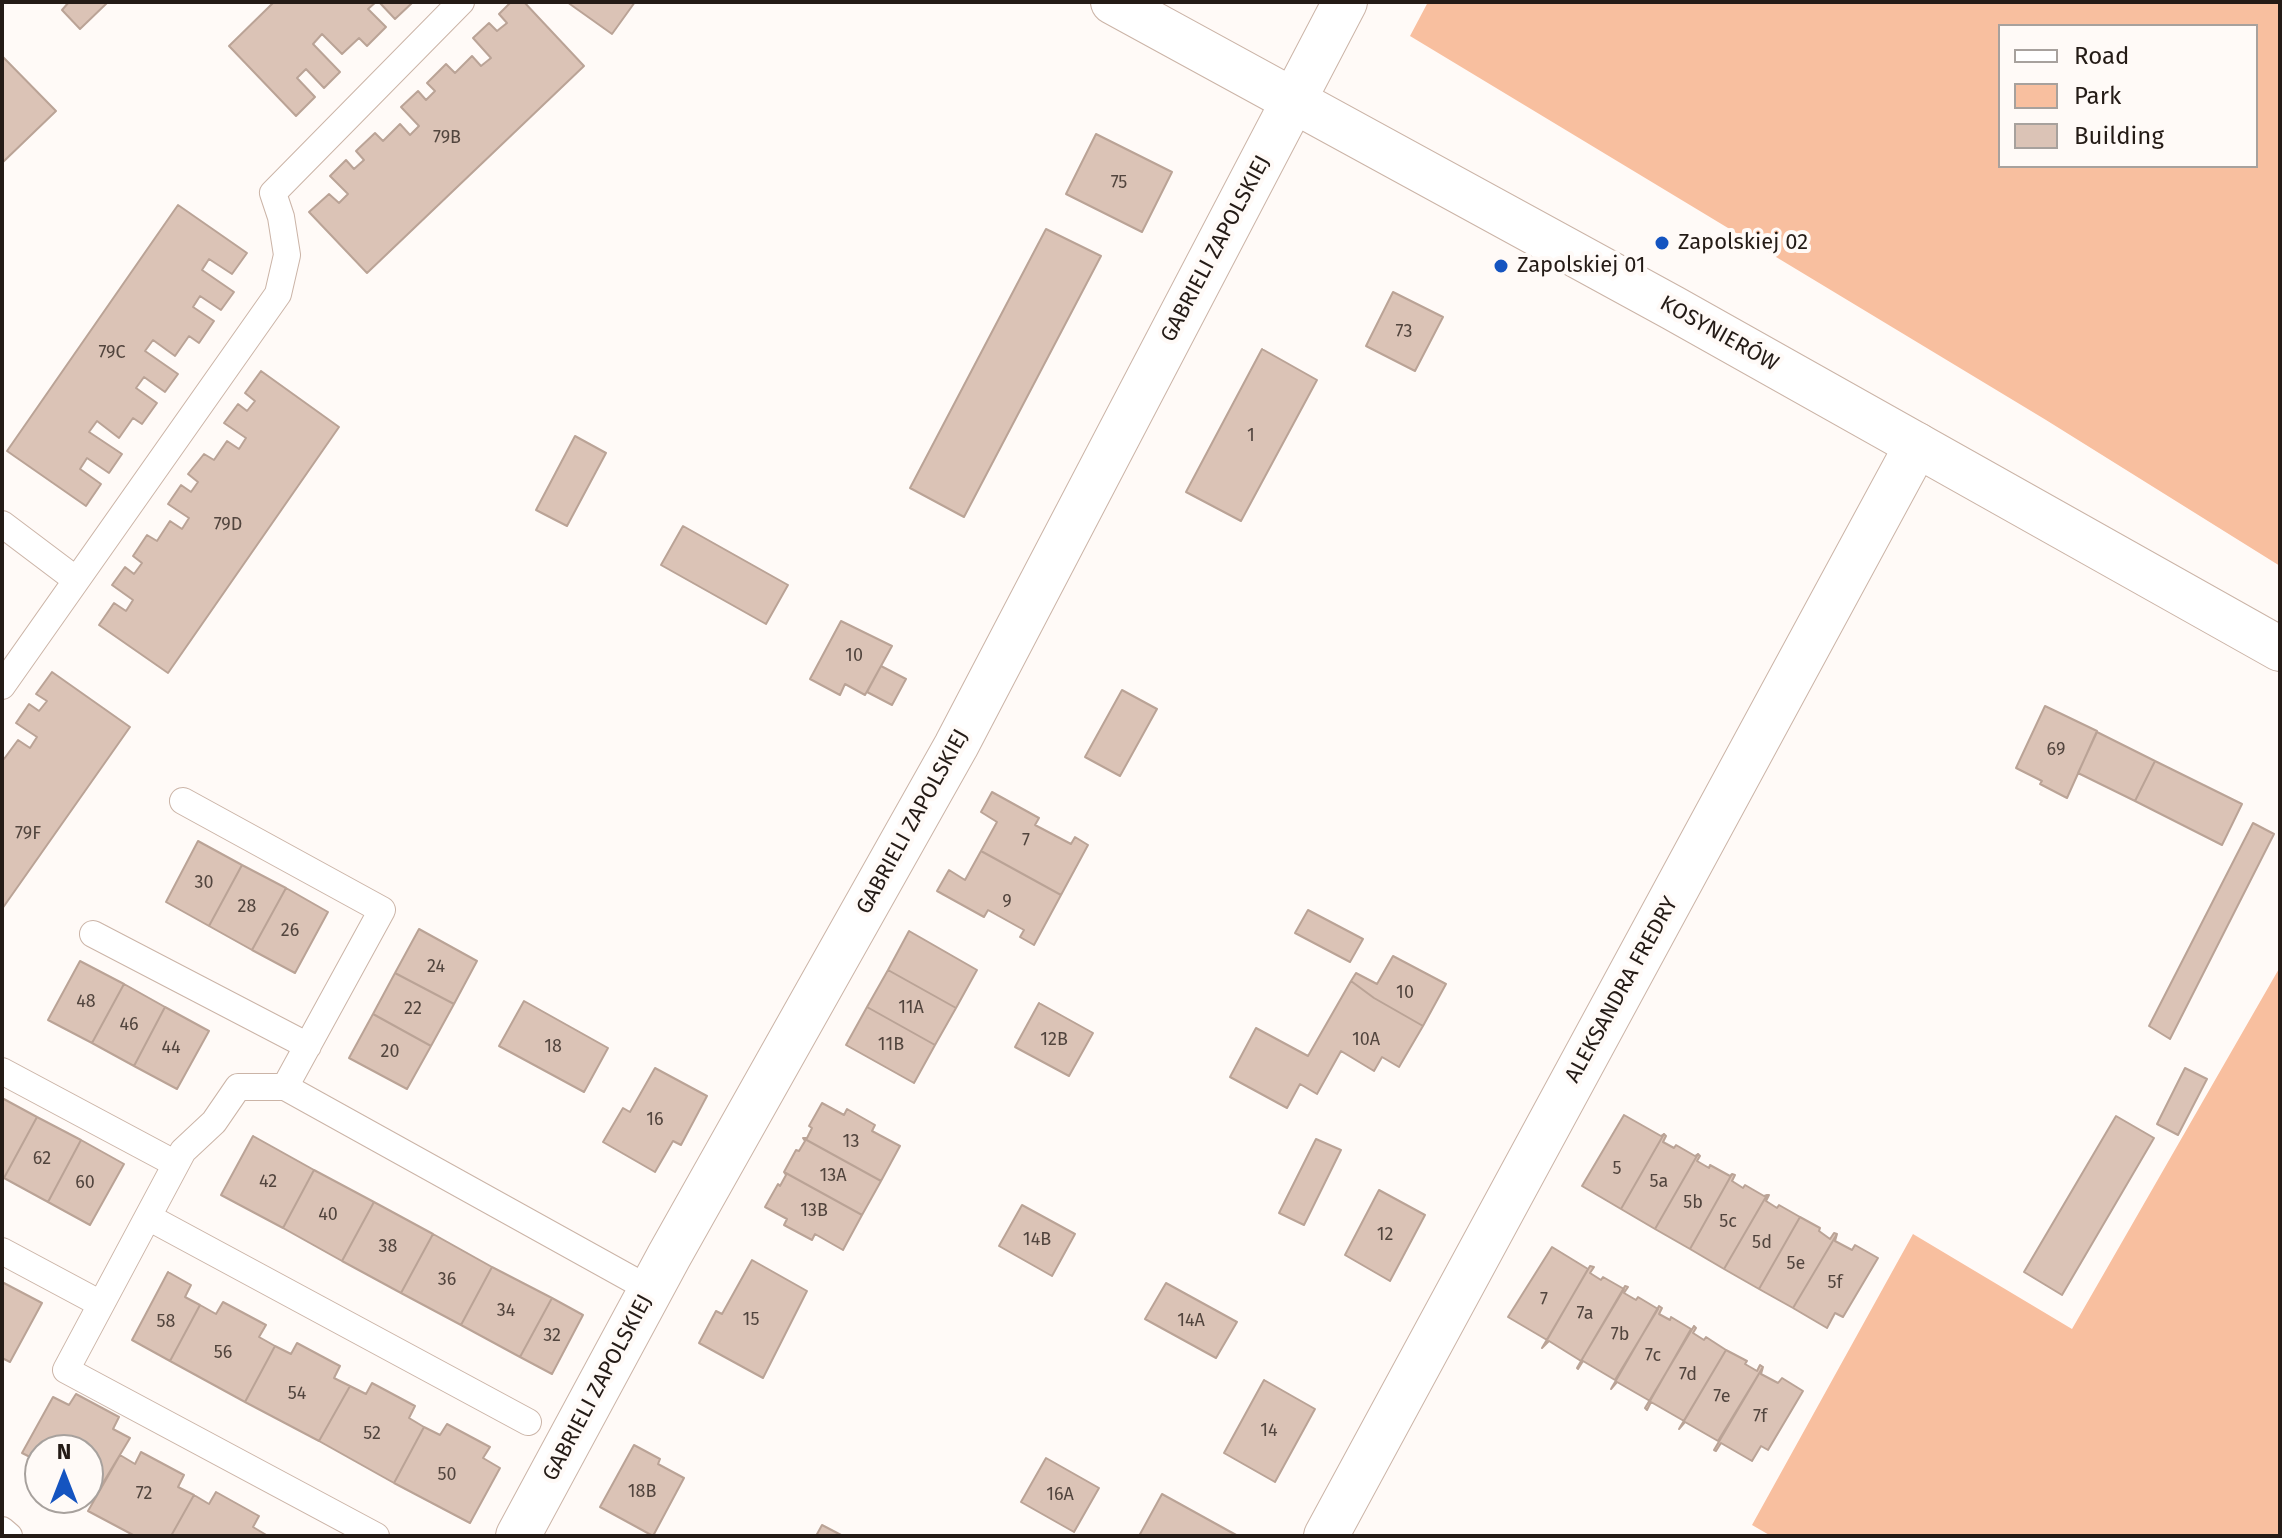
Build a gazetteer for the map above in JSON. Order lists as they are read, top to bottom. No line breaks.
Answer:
{"streets":{"street":["GABRIELI ZAPOLSKIEJ","KOSYNIERÓW","ALEKSANDRA FREDRY"]},"crossings":[["GABRIELI ZAPOLSKIEJ","KOSYNIERÓW"],["KOSYNIERÓW","ALEKSANDRA FREDRY"]],"places":["Zapolskiej 02","Zapolskiej 01"],"house_numbers":["79B","75","73","79C","1","79D","10","69","79F","7","30","9","28","26","24","10","48","11A","22","46","12B","10A","11B","18","44","20","16","13","62","5","13A","42","5a","60","5b","13B","40","5c","12","14B","5d","38","5e","36","5f","7","34","7a","15","14A","58","7b","32","56","7c","7d","54","7e","7f","14","52","50","18B","72","16A"],"legend":["Road","Park","Building"],"north":"top"}
